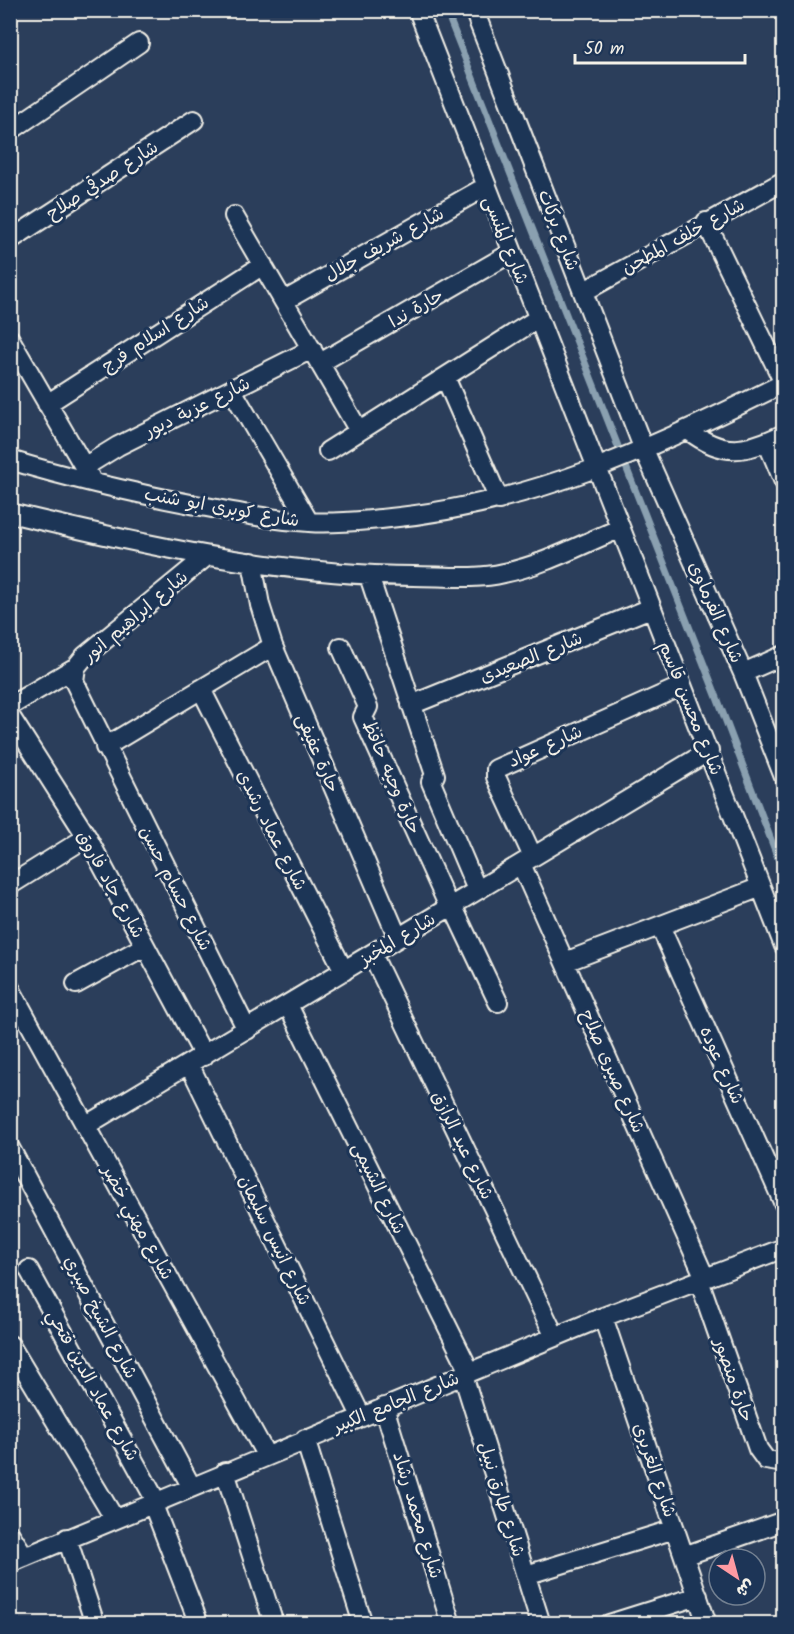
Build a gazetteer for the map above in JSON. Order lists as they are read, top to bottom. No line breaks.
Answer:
{"streets":{"street":["شارع صدقي صلاح","شارع بركات","شارع خلف المطحن","شارع المنسى","شارع شريف جلال","حارة ندا","شارع اسلام فرج","شارع عزبة دبور","شارع كوبرى ابو شنب","شارع الفرماوى","شارع ابراهيم انور","شارع الصعيدى","شارع محسن قاسم","شارع عواد","حارة عفيفى","حارة وجيه حافظ","شارع عماد رشدى","شارع جاد فاروق","شارع حسام حسن","شارع المخبز","شارع عوده","شارع صبرى صلاح","شارع عبد الرازق","شارع الشيمى","شارع مهني خضر","شارع انيس سليمان","شارع الشيخ صبري","حارة منصور","شارع عماد الدين فتحي","شارع الجامع الكبير","شارع الغريرى","شارع طارق نبيل","شارع محمد رشاد"]},"crossings":[["شارع بركات","شارع خلف المطحن"],["شارع بركات","شارع كوبرى ابو شنب"],["شارع بركات","شارع الفرماوى"],["شارع المنسى","شارع شريف جلال"],["شارع المنسى","حارة ندا"],["شارع المنسى","شارع كوبرى ابو شنب"],["شارع المنسى","شارع محسن قاسم"],["حارة ندا","شارع عزبة دبور"],["شارع عزبة دبور","شارع كوبرى ابو شنب"],["شارع كوبرى ابو شنب","شارع الفرماوى"],["شارع كوبرى ابو شنب","شارع محسن قاسم"],["شارع ابراهيم انور","شارع حسام حسن"],["شارع الصعيدى","شارع محسن قاسم"],["شارع محسن قاسم","شارع عواد"],["شارع محسن قاسم","شارع المخبز"],["شارع عواد","شارع المخبز"],["شارع عواد","شارع صبرى صلاح"],["حارة عفيفى","شارع المخبز"],["حارة وجيه حافظ","شارع المخبز"],["شارع عماد رشدى","شارع المخبز"],["شارع جاد فاروق","شارع المخبز"],["شارع جاد فاروق","شارع انيس سليمان"],["شارع حسام حسن","شارع المخبز"],["شارع المخبز","شارع صبرى صلاح"],["شارع المخبز","شارع عبد الرازق"],["شارع المخبز","شارع الشيمى"],["شارع المخبز","شارع مهني خضر"],["شارع المخبز","شارع انيس سليمان"],["شارع صبرى صلاح","حارة منصور"],["شارع صبرى صلاح","شارع الجامع الكبير"],["شارع عبد الرازق","شارع الجامع الكبير"],["شارع الشيمى","شارع الجامع الكبير"],["شارع الشيمى","شارع طارق نبيل"],["شارع مهني خضر","شارع الجامع الكبير"],["شارع انيس سليمان","شارع الجامع الكبير"],["شارع الشيخ صبري","شارع الجامع الكبير"],["حارة منصور","شارع الجامع الكبير"],["شارع عماد الدين فتحي","شارع الجامع الكبير"],["شارع الجامع الكبير","شارع الغريرى"],["شارع الجامع الكبير","شارع طارق نبيل"],["شارع الجامع الكبير","شارع محمد رشاد"]],"scale_bar":"50 m","north":"bottom right"}
